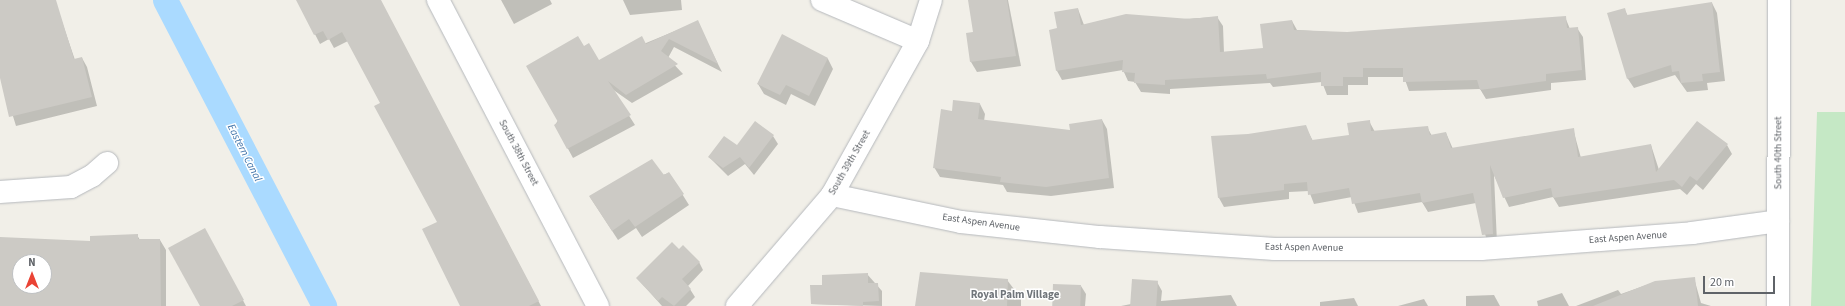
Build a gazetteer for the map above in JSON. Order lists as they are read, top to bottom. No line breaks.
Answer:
{"streets":{"street":["South 38th Street","South 40th Street","South 39th Street","East Aspen Avenue"]},"crossings":[["South 40th Street","East Aspen Avenue"],["South 39th Street","East Aspen Avenue"]],"districts":["Royal Palm Village"],"water":["Eastern Canal"],"scale_bar":"20 m","north":"top"}
